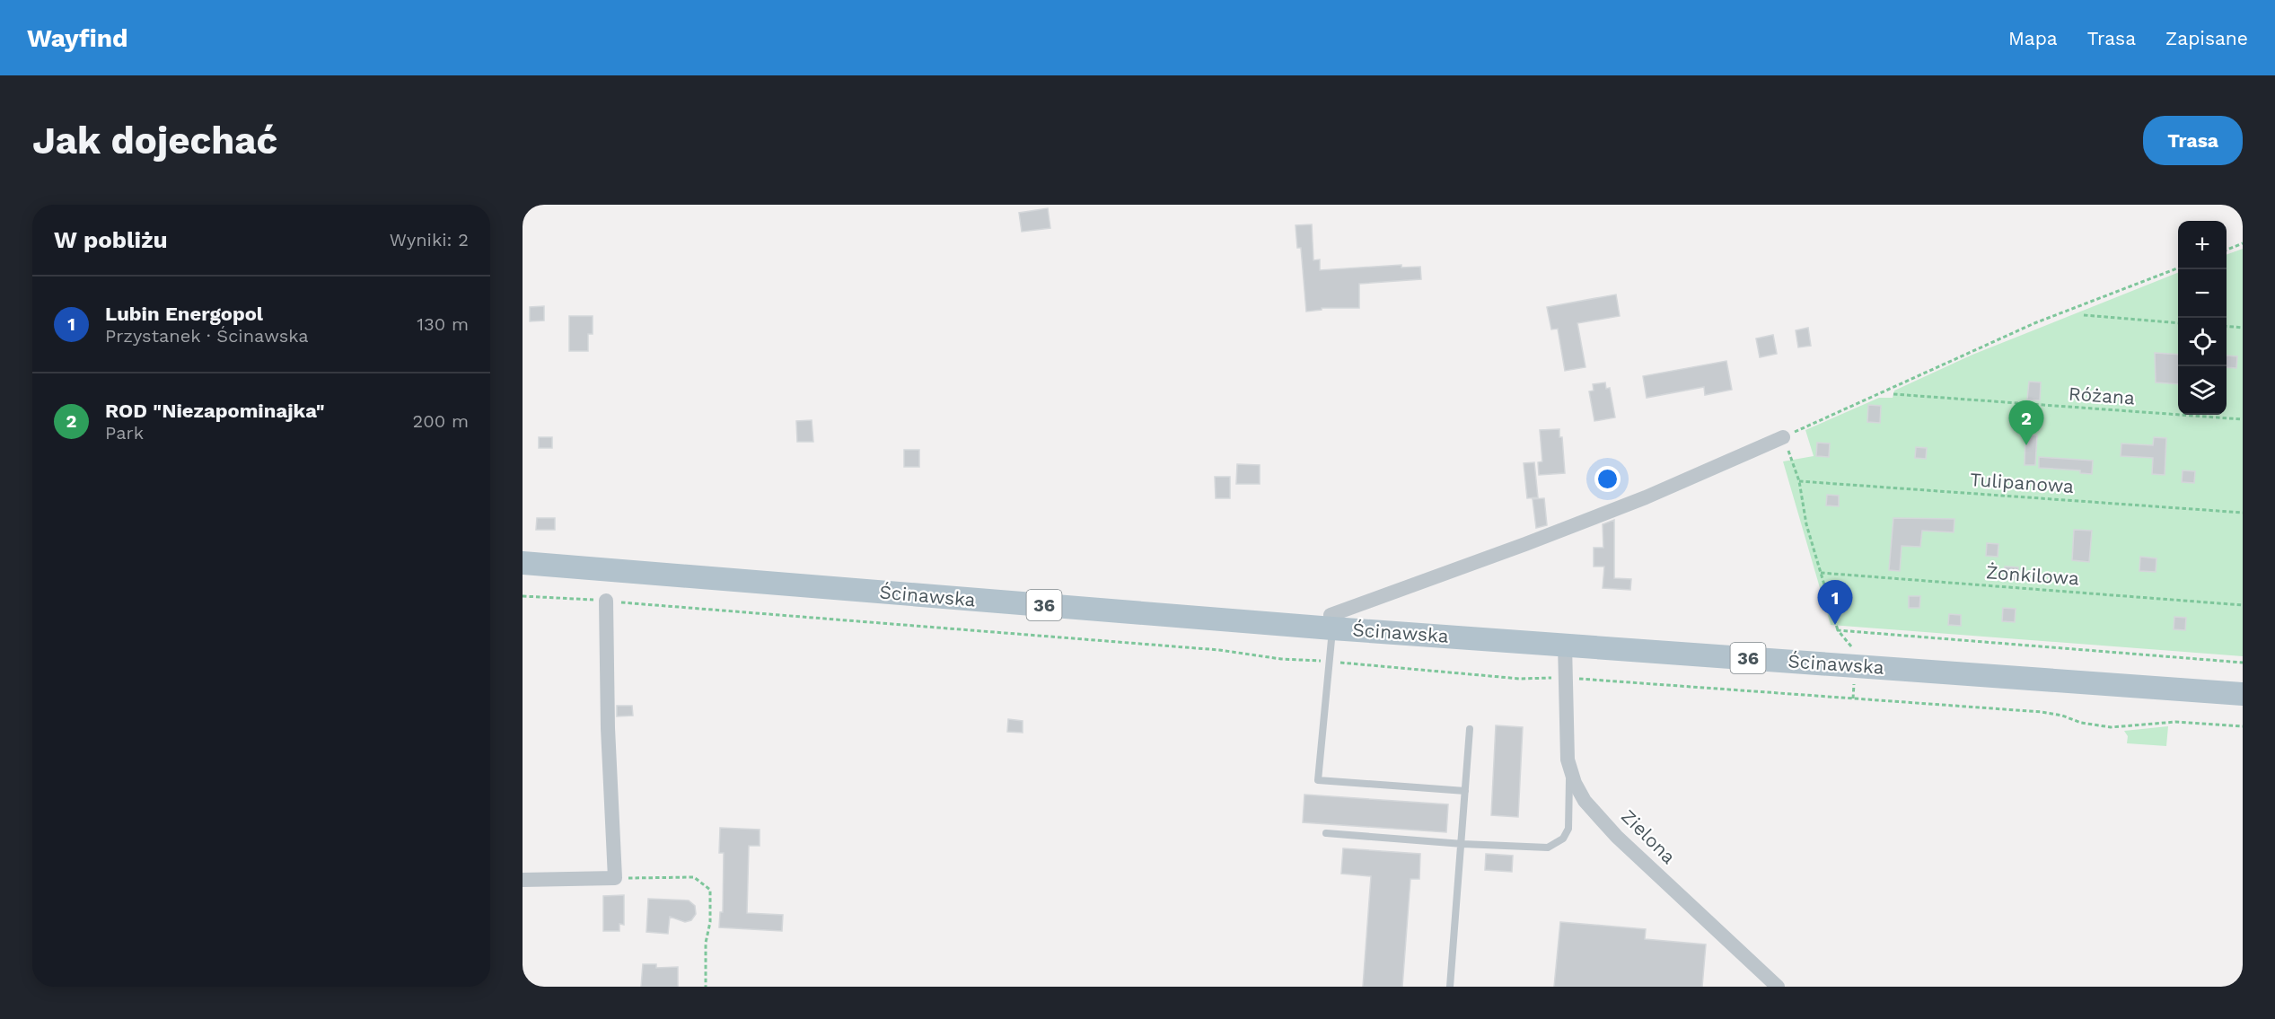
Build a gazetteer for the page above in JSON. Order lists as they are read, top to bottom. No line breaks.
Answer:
{"streets":{"main road":["Ścinawska","36"],"street":["Zielona"],"path":["Różana","Tulipanowa","Żonkilowa"]},"crossings":[["Ścinawska","Zielona"]],"page":{"header":"Wayfind","nav":["Mapa","Trasa","Zapisane"],"buttons":"Trasa","title":"Jak dojechać","heading":["W pobliżu","Wyniki: 2"],"map_buttons":["+","−"],"list":[{"mark":"1","name":"Lubin Energopol","note":"Przystanek · Ścinawska","value":"130 m"},{"mark":"2","name":"ROD \"Niezapominajka\"","note":"Park","value":"200 m"}],"pins":["2","1"]}}
